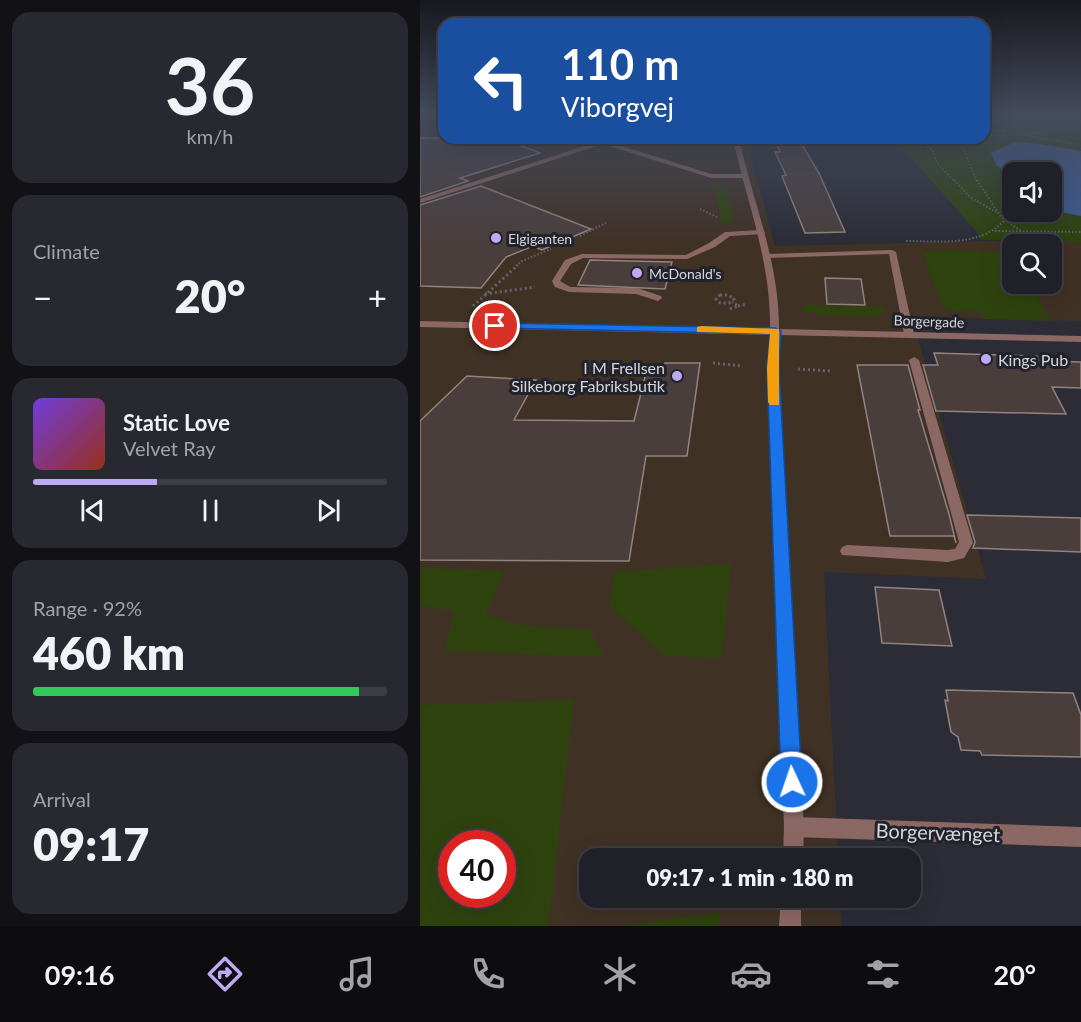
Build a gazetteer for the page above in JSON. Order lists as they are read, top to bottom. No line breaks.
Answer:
{"streets":{"street":["Borgergade","Borgervænget"]},"places":["Elgiganten","McDonald's","Kings Pub","I M Frellsen Silkeborg Fabriksbutik"],"page":{"tile":[["36","km/h"],"Climate",["Range · 92%","460 km"],["Arrival","09:17"]],"turn":["110 m","Viborgvej"],"heat":["−","20°","+"],"song":["Static Love","Velvet Ray"],"limit":"40","trip":"09:17 · 1 min · 180 m","tabs":["09:16","20°"]}}
